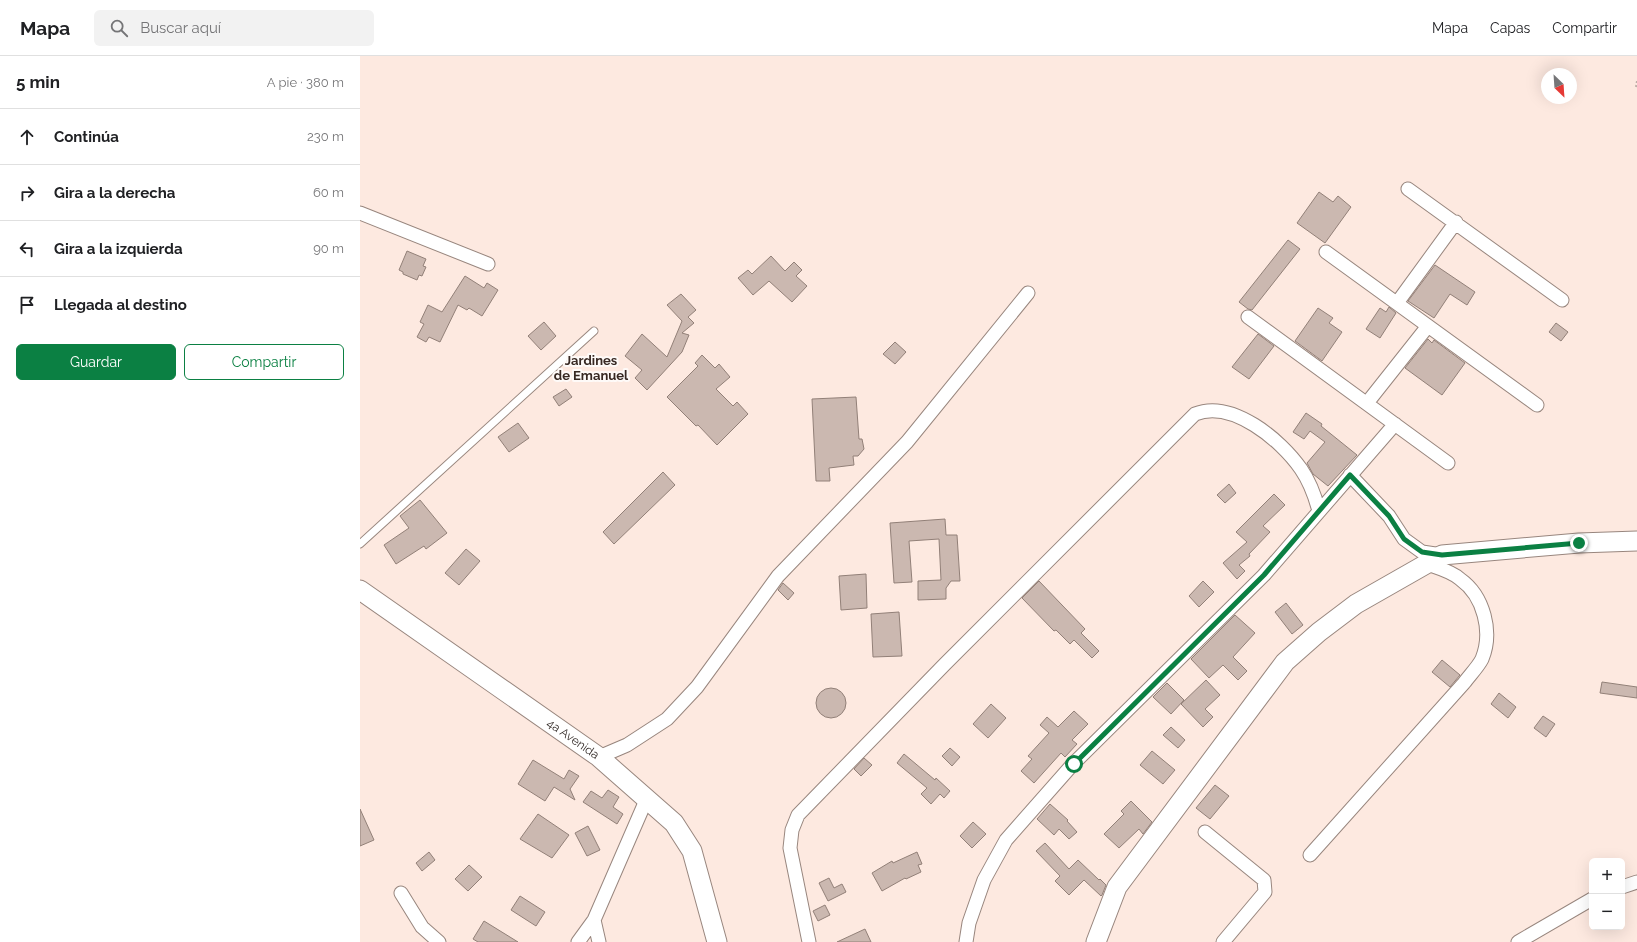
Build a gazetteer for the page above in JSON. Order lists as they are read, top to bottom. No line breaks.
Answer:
{"streets":{"street":["4a Avenida"]},"districts":["Jardines de Emanuel"],"north":"bottom right","page":{"header":"Mapa","search":"Buscar aquí","nav":["Mapa","Capas","Compartir"],"heading":["5 min","A pie · 380 m"],"list":[["Continúa","230 m"],["Gira a la derecha","60 m"],["Gira a la izquierda","90 m"],"Llegada al destino"],"buttons":["Guardar","Compartir"],"map_buttons":["+","−"]}}
